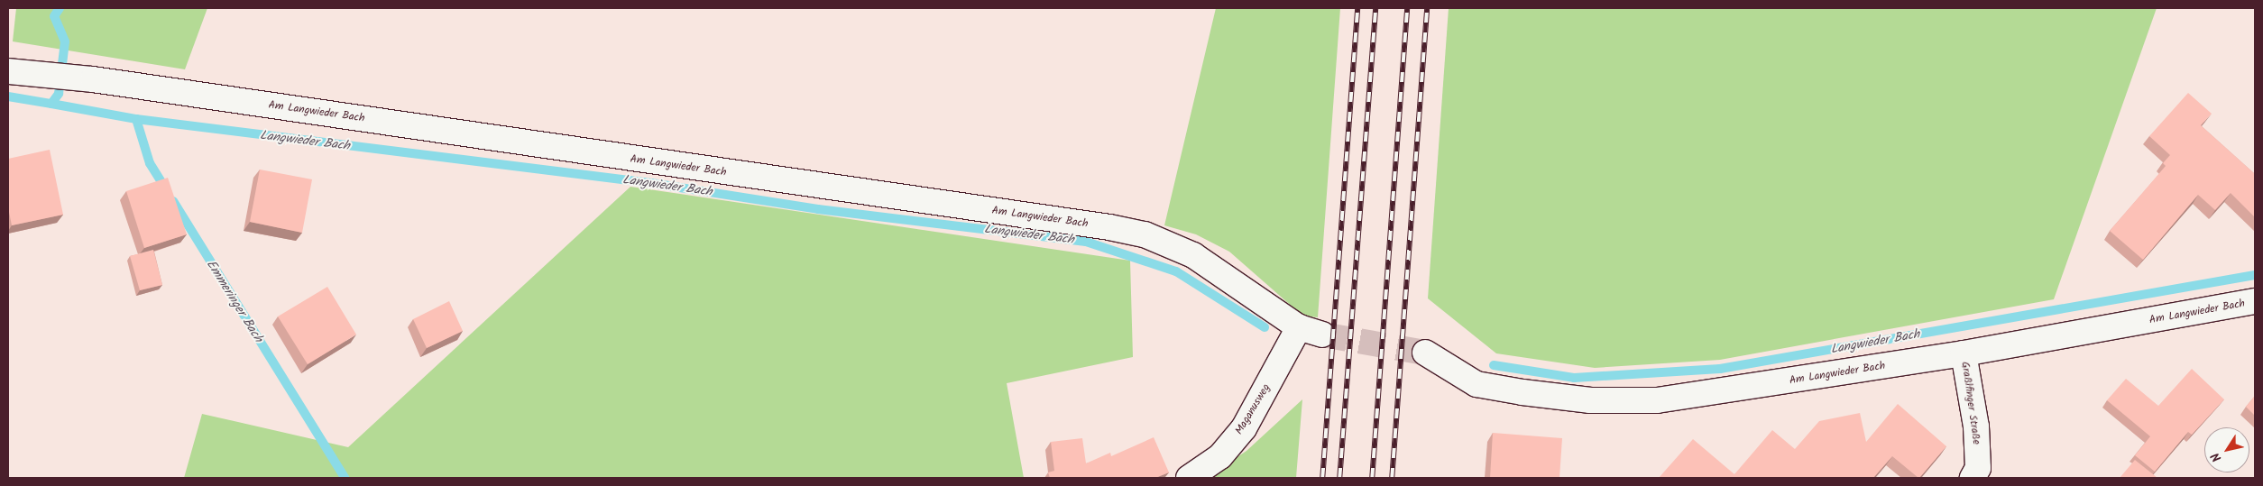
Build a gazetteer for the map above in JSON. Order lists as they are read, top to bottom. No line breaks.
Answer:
{"streets":{"street":["Am Langwieder Bach","Graßlfinger Straße","Maganusweg"]},"crossings":[["Am Langwieder Bach","Graßlfinger Straße"],["Am Langwieder Bach","Maganusweg"]],"water":["Langwieder Bach","Emmeringer Bach"],"north":"bottom left"}
